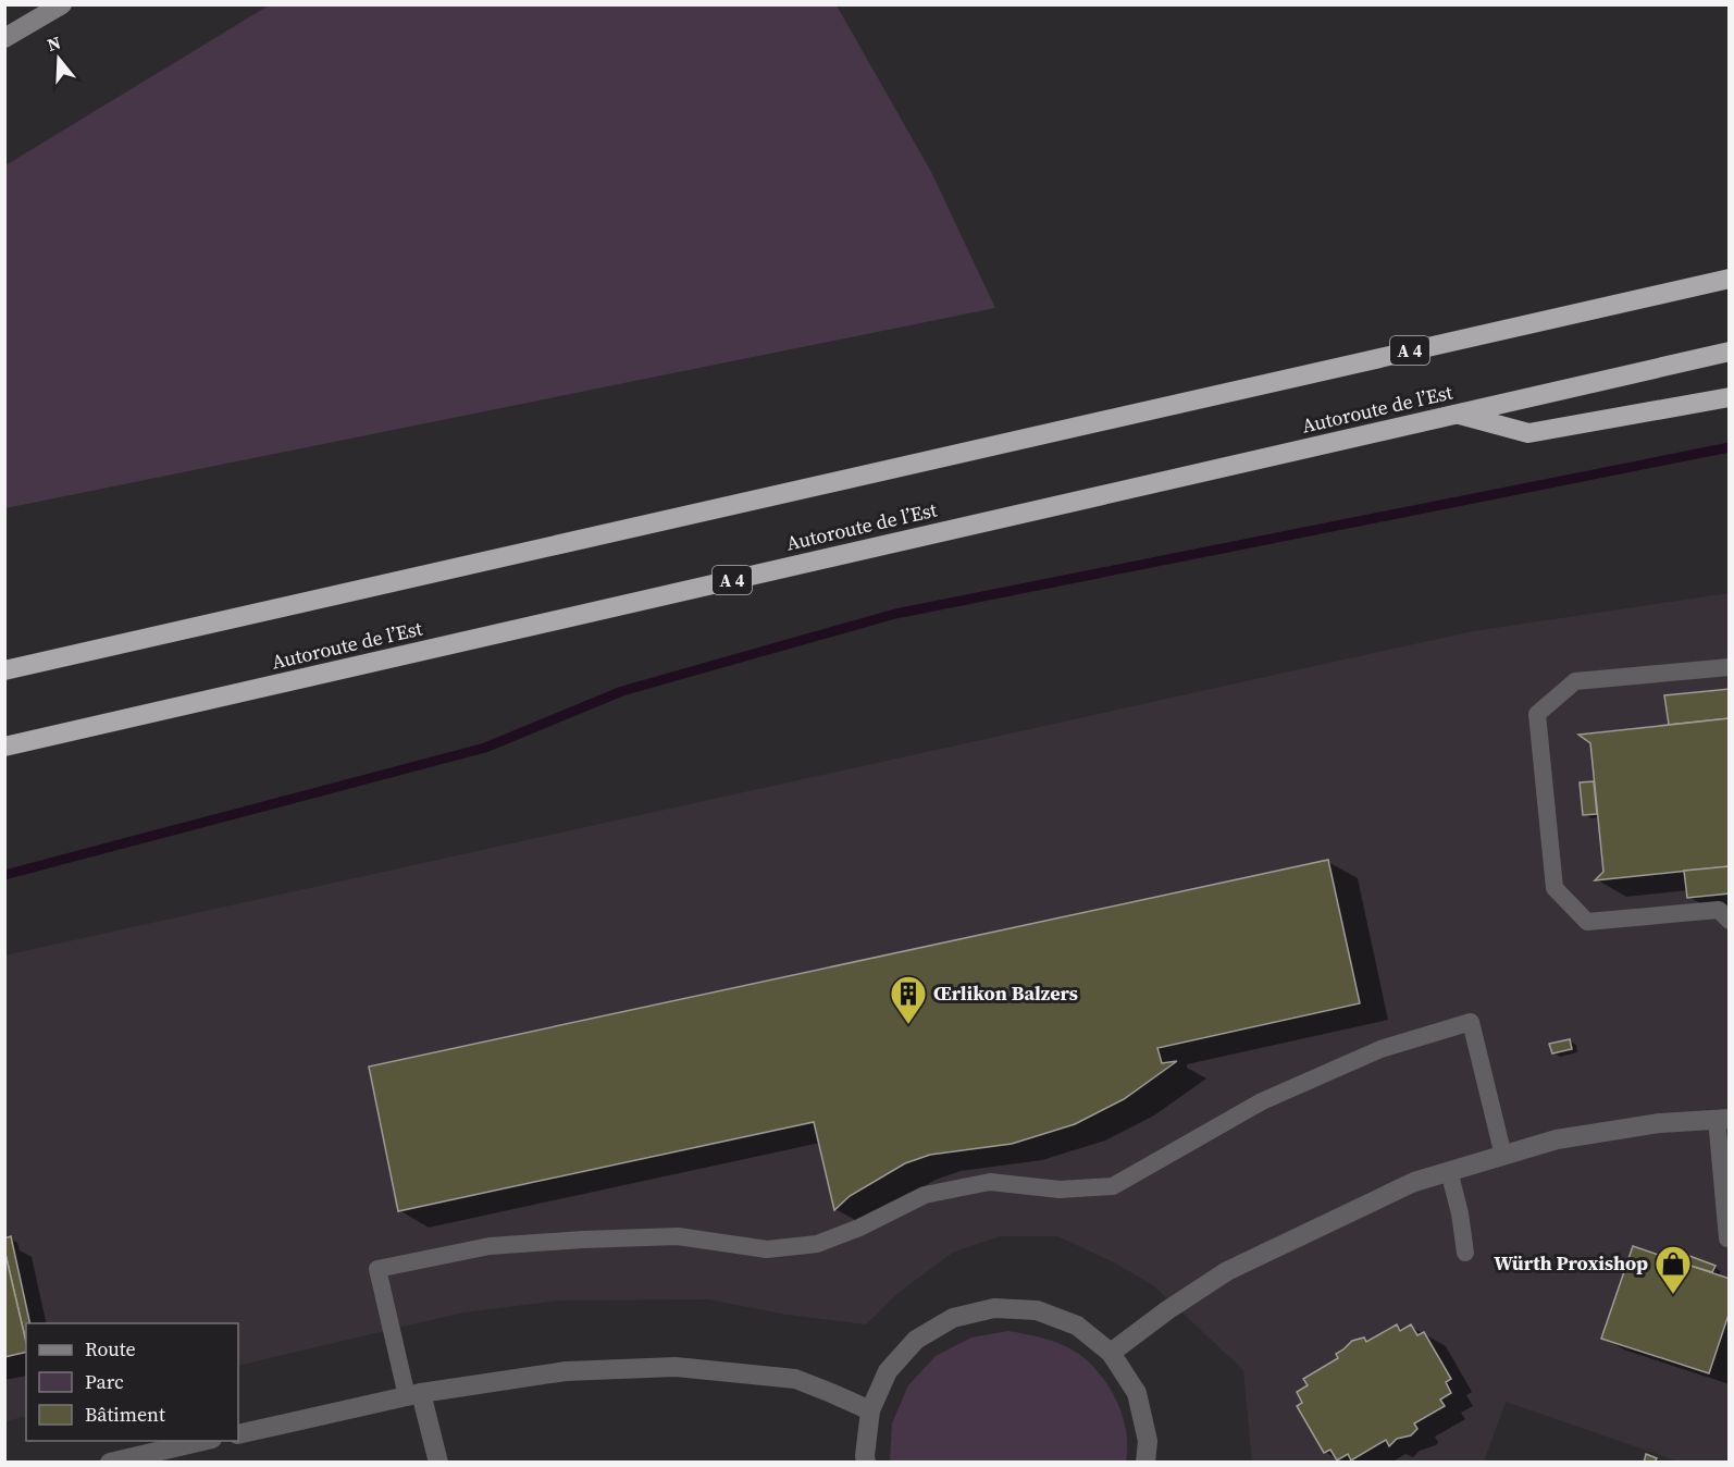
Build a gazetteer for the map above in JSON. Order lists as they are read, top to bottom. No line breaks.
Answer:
{"streets":{"highway":["A 4","Autoroute de l’Est"]},"places":{"building":["Œrlikon Balzers"],"shop":["Würth Proxishop"]},"legend":["Route","Parc","Bâtiment"],"north":"top"}
